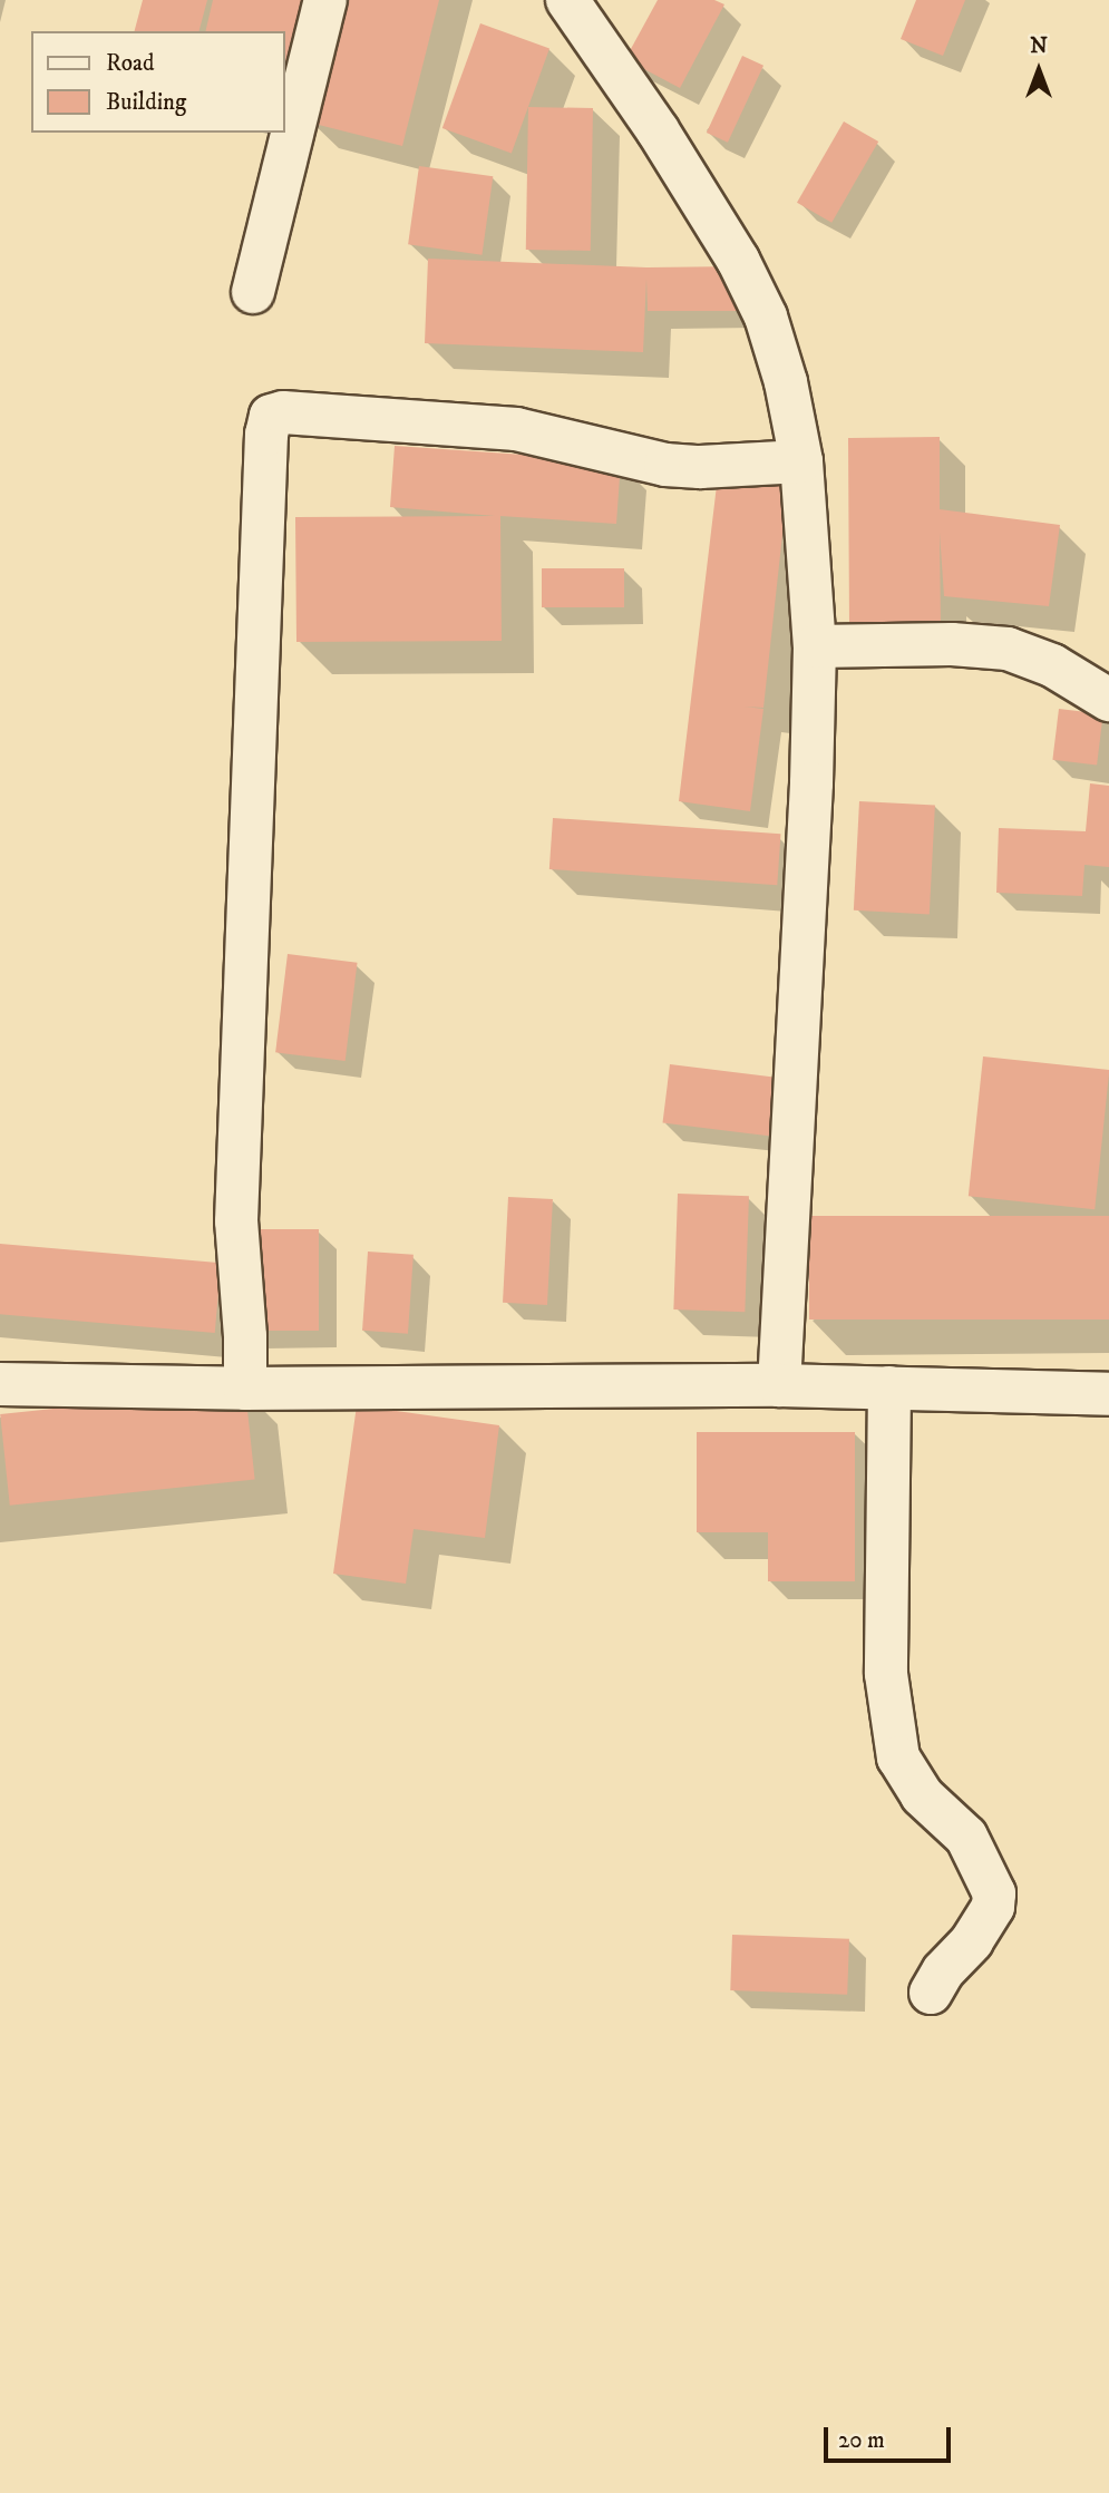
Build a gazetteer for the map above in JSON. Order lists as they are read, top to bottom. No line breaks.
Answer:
{"legend":["Road","Building"],"scale_bar":"20 m","north":"top"}
